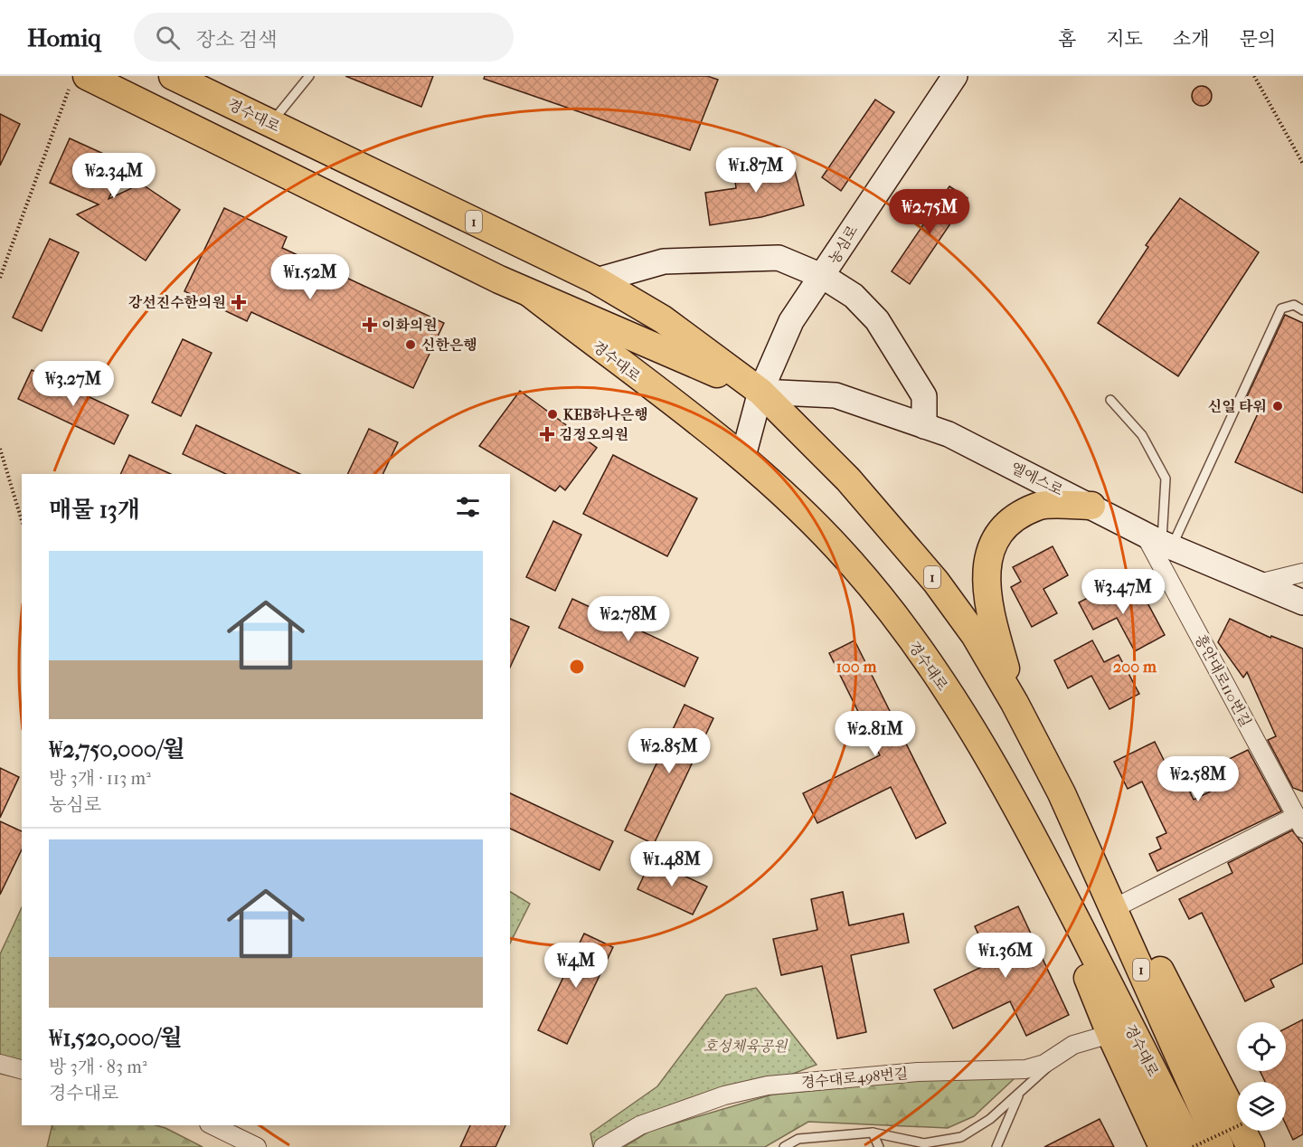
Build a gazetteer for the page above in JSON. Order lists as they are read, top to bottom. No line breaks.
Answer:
{"streets":{"main road":["경수대로","1"],"street":["농심로","엘에스로","흥안대로110번길","경수대로498번길"]},"crossings":[["경수대로","농심로"],["경수대로","엘에스로"],["농심로","엘에스로"],["엘에스로","흥안대로110번길"]],"parks":["호성체육공원"],"places":{"health":["강선진수한의원","이화의원","김정오의원"],"other":["신한은행","신일 타워","KEB하나은행"]},"page":{"header":"Homiq","search":"장소 검색","nav":["홈","지도","소개","문의"],"price":["₩1.87M","₩2.34M","₩2.75M","₩1.52M","₩3.27M","₩3.47M","₩2.78M","₩2.81M","₩2.85M","₩2.58M","₩1.48M","₩1.36M","₩4M"],"heading":"매물 13개","list":[{"name":"₩2,750,000/월","note":"방 3개 · 113 m² · 농심로"},{"name":"₩1,520,000/월","note":"방 3개 · 83 m² · 경수대로"}]},"rings":["100 m","200 m"]}
